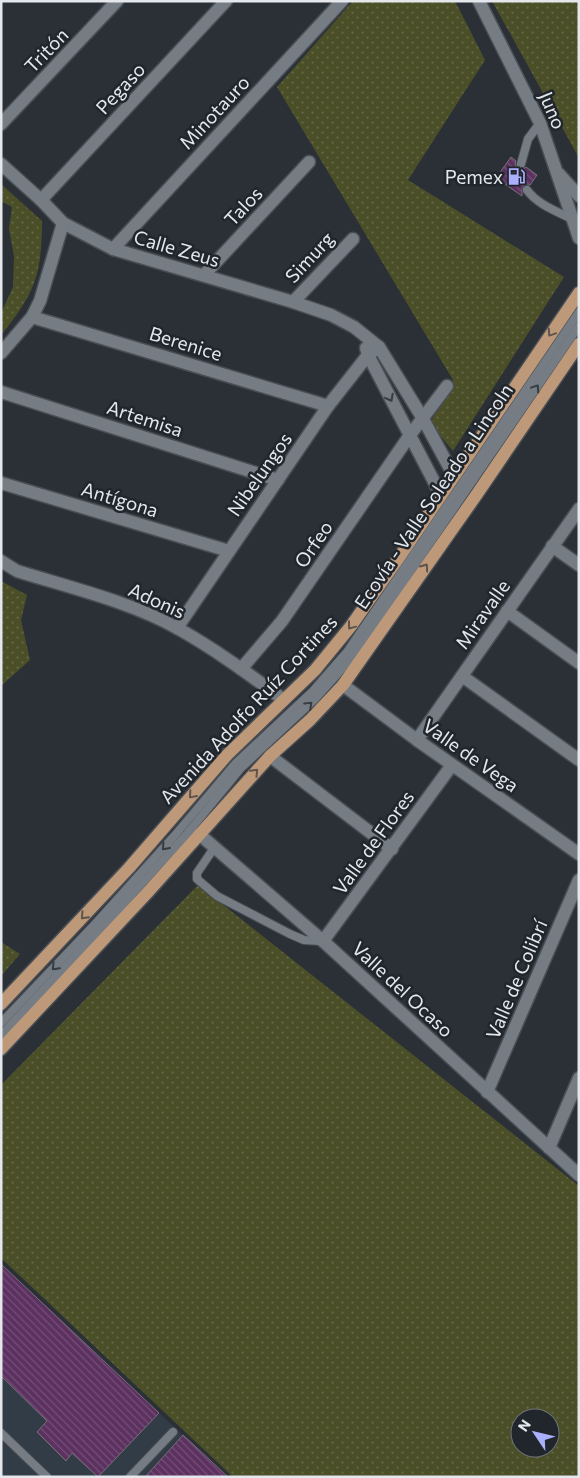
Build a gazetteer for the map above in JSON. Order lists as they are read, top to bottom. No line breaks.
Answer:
{"streets":{"main road":["Avenida Adolfo Ruíz Cortines"],"street":["Tritón","Pegaso","Juno","Minotauro","Talos","Calle Zeus","Simurg","Berenice","Artemisa","Nibelungos","Antígona","Orfeo","Adonis","Miravalle","Valle de Vega","Valle de Flores","Valle de Colibrí","Valle del Ocaso"],"lane":["Ecovía - Valle Soleado a Lincoln"]},"crossings":[["Pegaso","Calle Zeus"],["Minotauro","Calle Zeus"],["Talos","Calle Zeus"],["Calle Zeus","Simurg"],["Calle Zeus","Nibelungos"],["Calle Zeus","Orfeo"],["Calle Zeus","Avenida Adolfo Ruíz Cortines"],["Berenice","Nibelungos"],["Artemisa","Nibelungos"],["Nibelungos","Antígona"],["Nibelungos","Adonis"],["Orfeo","Adonis"],["Adonis","Avenida Adolfo Ruíz Cortines"],["Miravalle","Valle de Vega"],["Valle de Vega","Valle de Flores"],["Valle de Flores","Valle del Ocaso"],["Valle de Colibrí","Valle del Ocaso"]],"places":{"fuel station":["Pemex"]},"north":"top left"}
